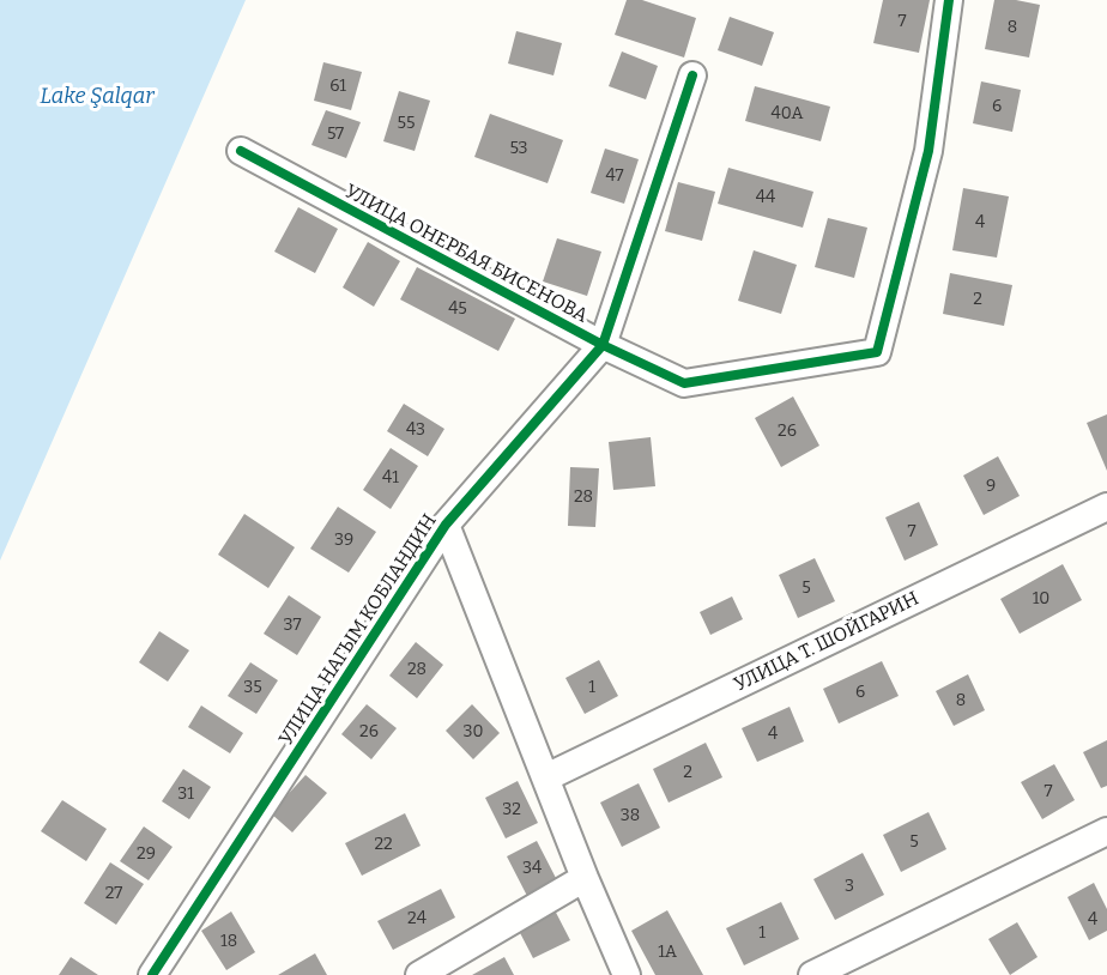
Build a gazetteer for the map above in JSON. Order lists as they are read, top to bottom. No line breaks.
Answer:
{"streets":{"street":["УЛИЦА ОНЕРБАЯ БИСЕНОВА","УЛИЦА НАГЫМ КОБЛАНДИН","УЛИЦА Т. ШОЙГАРИН"]},"crossings":[["УЛИЦА ОНЕРБАЯ БИСЕНОВА","УЛИЦА НАГЫМ КОБЛАНДИН"]],"water":["Lake Şalqar"],"house_numbers":["7","8","61","6","40А","55","57","53","47","44","4","2","45","43","26","41","9","28","7","39","5","10","37","28","35","1","6","8","26","30","4","2","7","31","32","38","5","22","29","34","3","27","24","4","1","18","1А"]}
